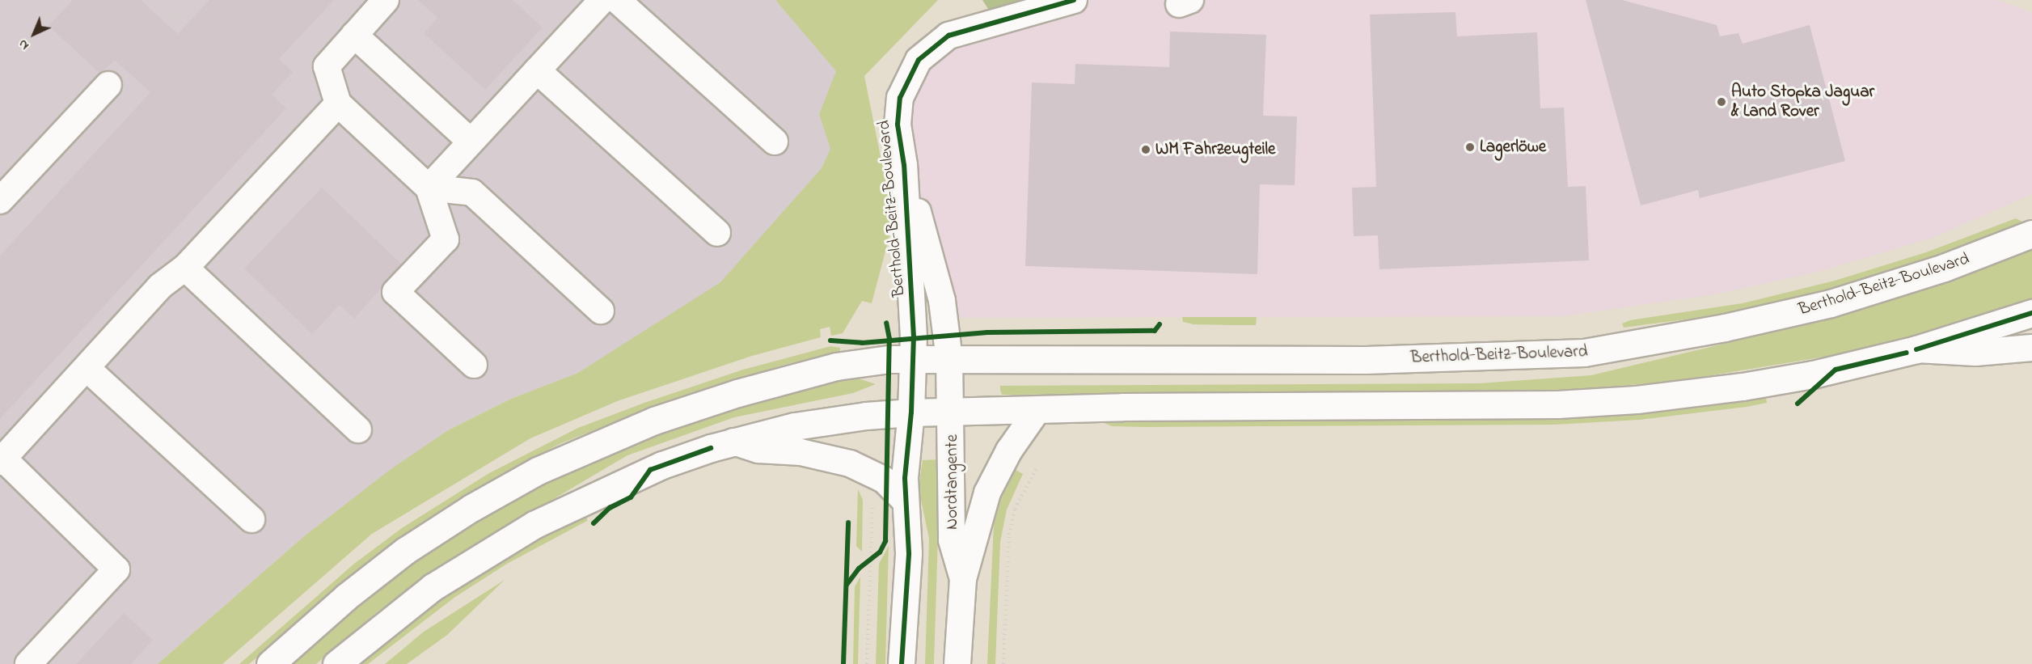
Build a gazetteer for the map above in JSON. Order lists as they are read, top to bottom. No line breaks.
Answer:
{"streets":{"main road":["Berthold-Beitz-Boulevard"],"street":["Nordtangente"]},"crossings":[["Berthold-Beitz-Boulevard","Nordtangente"]],"places":["Auto Stopka Jaguar & Land Rover","Lagerlöwe","WM Fahrzeugteile"],"north":"bottom left"}
